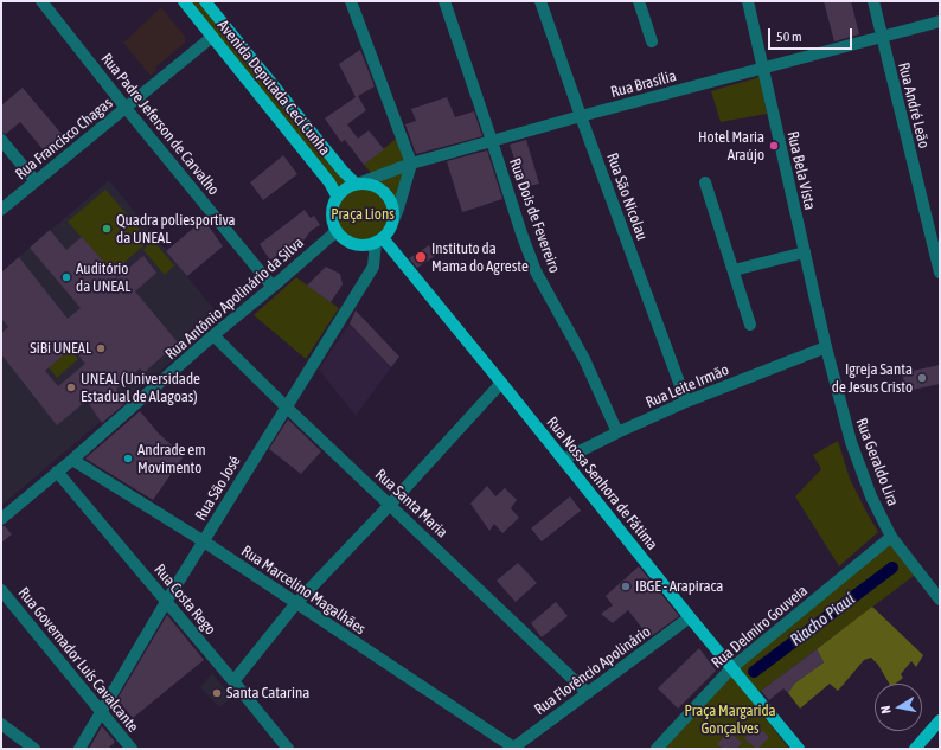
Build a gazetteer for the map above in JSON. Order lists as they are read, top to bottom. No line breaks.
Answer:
{"streets":{"main road":["Avenida Deputada Ceci Cunha","Rua Nossa Senhora de Fátima"],"street":["Rua Brasília","Rua André Leão","Rua Padre Jeferson de Carvalho","Rua Francisco Chagas","Rua Bela Vista","Rua São Nicolau","Rua Dois de Fevereiro","Rua Antônio Apolinário da Silva","Rua Leite Irmão","Rua Geraldo Lira","Rua São José","Rua Santa Maria","Rua Marcelino Magalhães","Rua Costa Rego","Rua Delmiro Gouveia","Rua Governador Luís Cavalcante","Rua Florêncio Apolinário"]},"crossings":[["Rua Brasília","Avenida Deputada Ceci Cunha"],["Rua Brasília","Rua André Leão"],["Rua Brasília","Rua Bela Vista"],["Rua Brasília","Rua São Nicolau"],["Rua Brasília","Rua Dois de Fevereiro"],["Rua Brasília","Rua Antônio Apolinário da Silva"],["Rua Brasília","Rua Nossa Senhora de Fátima"],["Rua Brasília","Rua São José"],["Avenida Deputada Ceci Cunha","Rua Francisco Chagas"],["Avenida Deputada Ceci Cunha","Rua Antônio Apolinário da Silva"],["Avenida Deputada Ceci Cunha","Rua Nossa Senhora de Fátima"],["Avenida Deputada Ceci Cunha","Rua São José"],["Rua Padre Jeferson de Carvalho","Rua Francisco Chagas"],["Rua Padre Jeferson de Carvalho","Rua Antônio Apolinário da Silva"],["Rua Bela Vista","Rua Leite Irmão"],["Rua Bela Vista","Rua Geraldo Lira"],["Rua São Nicolau","Rua Leite Irmão"],["Rua Dois de Fevereiro","Rua Leite Irmão"],["Rua Antônio Apolinário da Silva","Rua Nossa Senhora de Fátima"],["Rua Antônio Apolinário da Silva","Rua São José"],["Rua Antônio Apolinário da Silva","Rua Santa Maria"],["Rua Antônio Apolinário da Silva","Rua Marcelino Magalhães"],["Rua Antônio Apolinário da Silva","Rua Costa Rego"],["Rua Leite Irmão","Rua Geraldo Lira"],["Rua Leite Irmão","Rua Nossa Senhora de Fátima"],["Rua Geraldo Lira","Rua Delmiro Gouveia"],["Rua Nossa Senhora de Fátima","Rua São José"],["Rua Nossa Senhora de Fátima","Rua Delmiro Gouveia"],["Rua Nossa Senhora de Fátima","Rua Florêncio Apolinário"],["Rua São José","Rua Santa Maria"],["Rua São José","Rua Marcelino Magalhães"],["Rua São José","Rua Costa Rego"],["Rua São José","Rua Governador Luís Cavalcante"],["Rua Santa Maria","Rua Florêncio Apolinário"],["Rua Marcelino Magalhães","Rua Florêncio Apolinário"]],"water":["Riacho Piauí"],"parks":["Praça Lions","Praça Margarida Gonçalves"],"places":["Hotel Maria Araújo","Quadra poliesportiva da UNEAL","Instituto da Mama do Agreste","Auditório da UNEAL","SiBi UNEAL","Igreja Santa de Jesus Cristo","UNEAL (Universidade Estadual de Alagoas)","Andrade em Movimento","IBGE - Arapiraca","Santa Catarina"],"scale_bar":"50 m","north":"left"}
